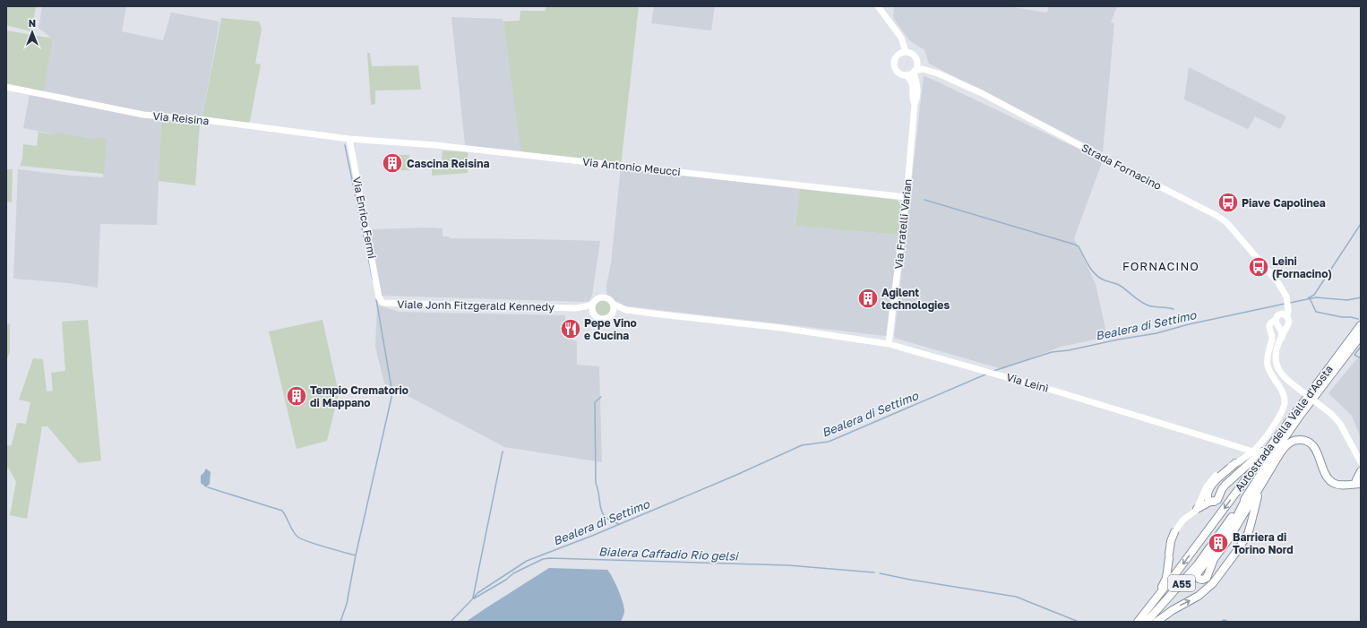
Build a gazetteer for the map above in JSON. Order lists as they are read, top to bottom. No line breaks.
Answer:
{"streets":{"highway":["Autostrada della Valle d'Aosta","A55"],"street":["Via Reisina","Via Antonio Meucci","Strada Fornacino","Via Enrico Fermi","Via Fratelli Varian","Viale Jonh Fitzgerald Kennedy","Via Leinì"]},"crossings":[["Via Reisina","Via Antonio Meucci"],["Via Reisina","Via Enrico Fermi"],["Via Antonio Meucci","Via Fratelli Varian"],["Strada Fornacino","Via Fratelli Varian"],["Via Enrico Fermi","Viale Jonh Fitzgerald Kennedy"],["Via Fratelli Varian","Via Leinì"],["Autostrada della Valle d'Aosta","A55"]],"districts":["FORNACINO"],"water":["Bealera di Settimo","Bialera Caffadio Rio gelsi"],"places":{"building":["Cascina Reisina","Agilent technologies","Tempio Crematorio di Mappano","Barriera di Torino Nord"],"bus stop":["Piave Capolinea","Leini (Fornacino)"],"restaurant":["Pepe Vino e Cucina"]},"north":"top"}
